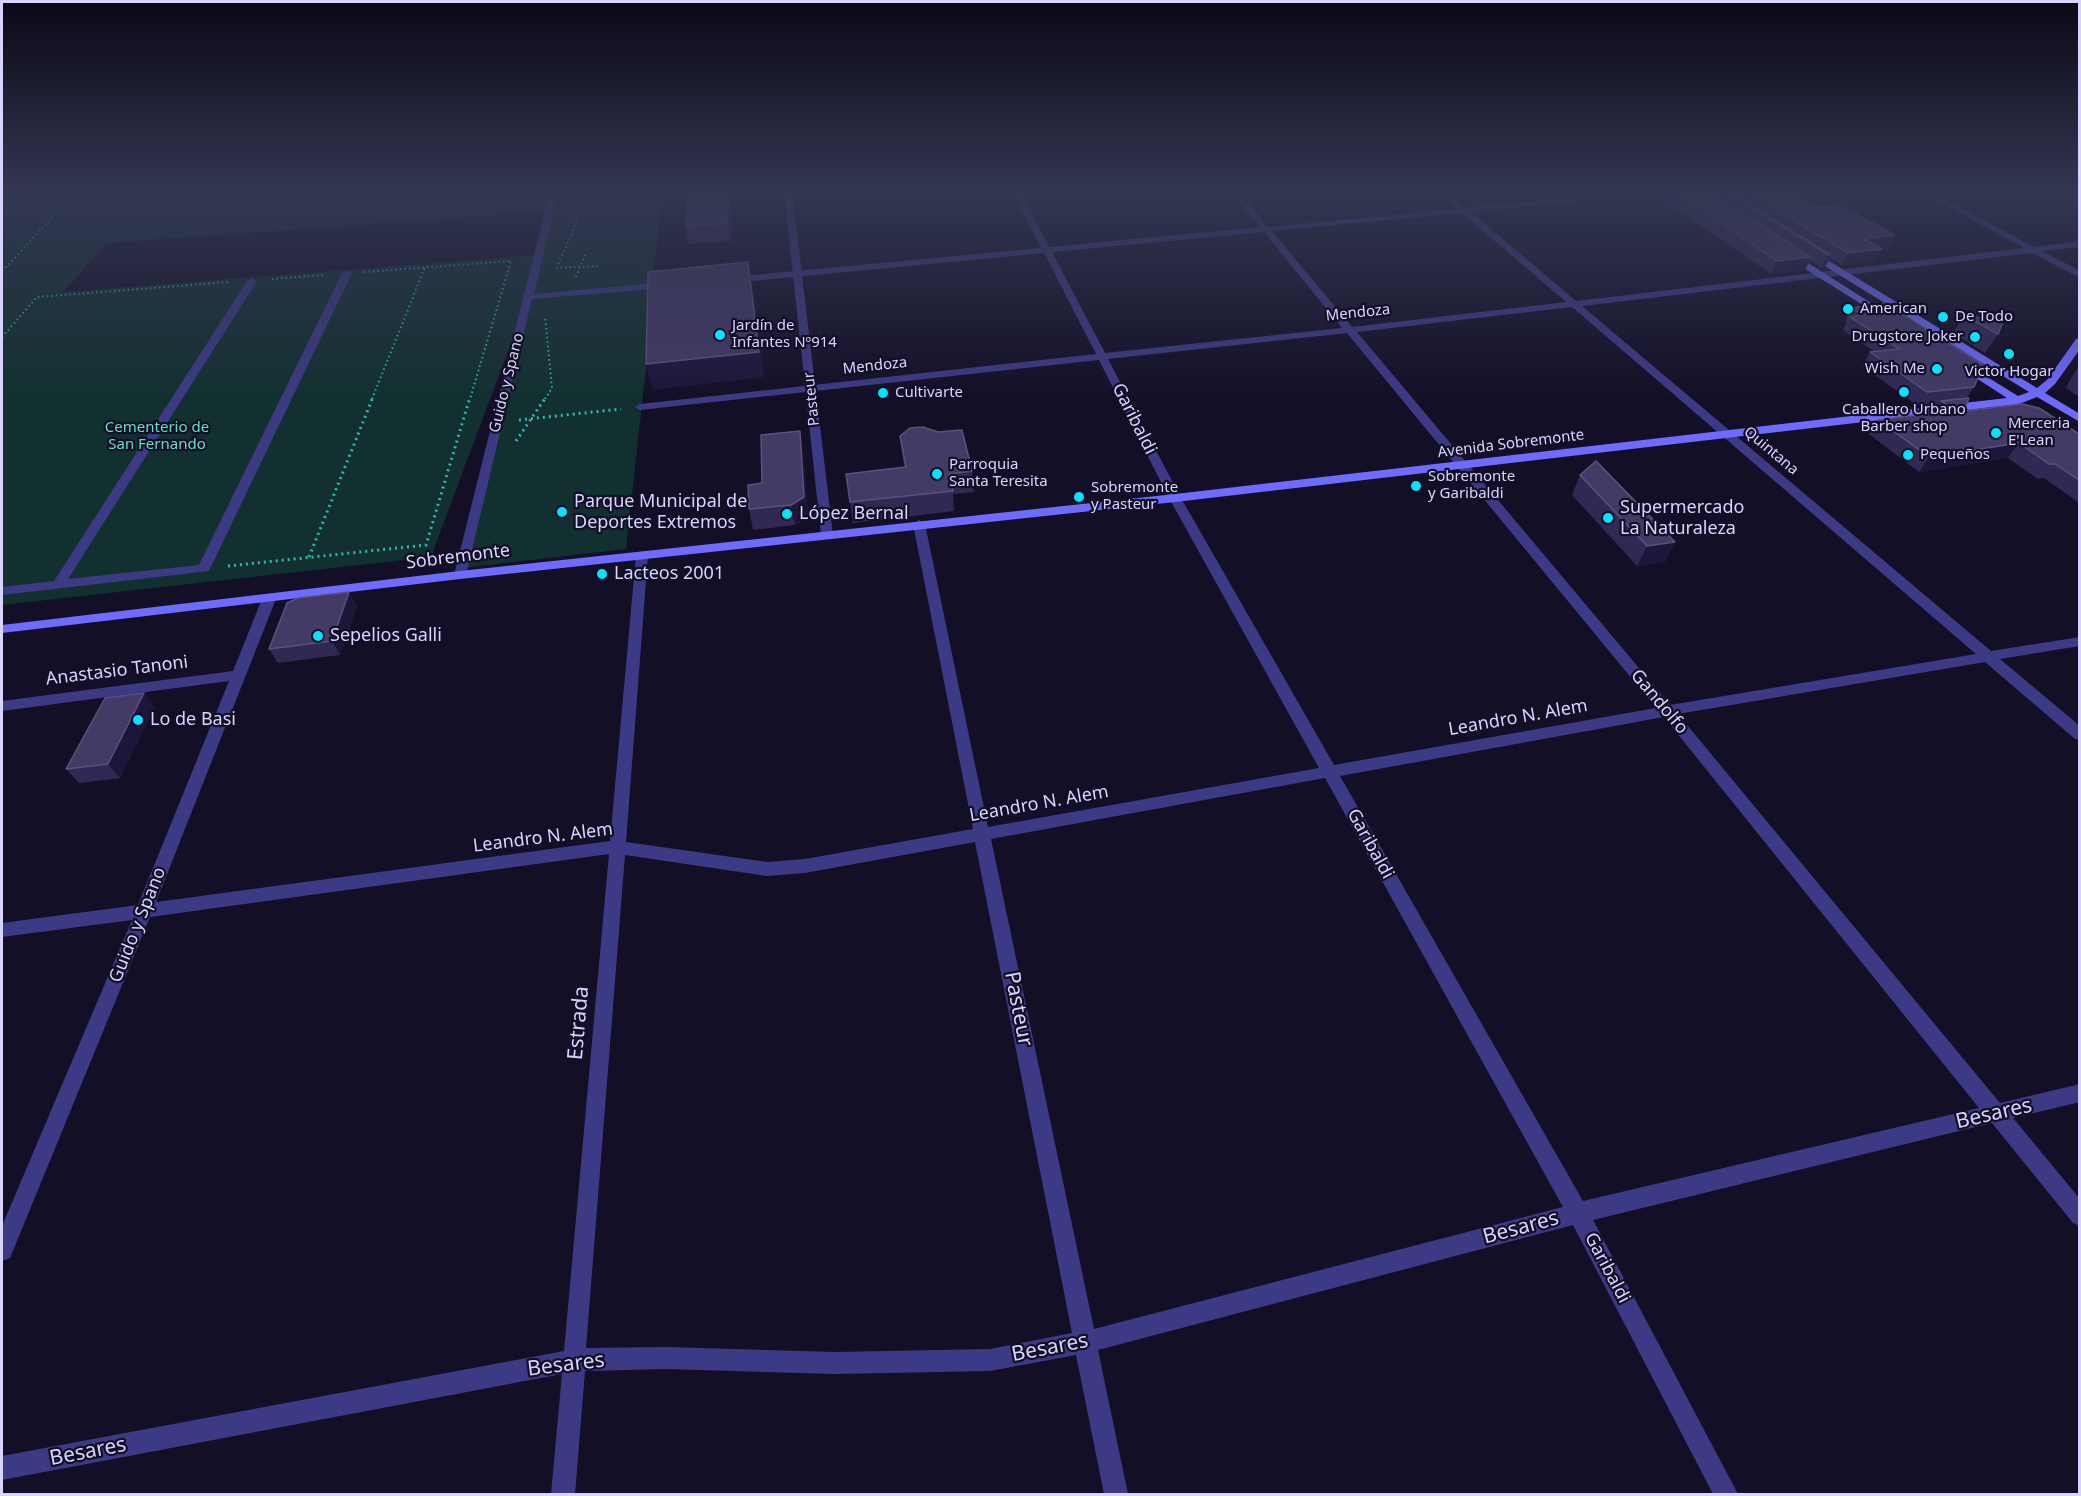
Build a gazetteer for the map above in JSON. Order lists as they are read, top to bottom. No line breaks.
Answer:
{"streets":{"main road":["Avenida Sobremonte","Sobremonte"],"street":["Mendoza","Guido y Spano","Pasteur","Garibaldi","Quintana","Anastasio Tanoni","Gandolfo","Leandro N. Alem","Estrada","Besares"]},"crossings":[["Mendoza","Pasteur"],["Mendoza","Garibaldi"],["Mendoza","Quintana"],["Mendoza","Gandolfo"],["Guido y Spano","Sobremonte"],["Guido y Spano","Anastasio Tanoni"],["Guido y Spano","Leandro N. Alem"],["Pasteur","Avenida Sobremonte"],["Pasteur","Sobremonte"],["Pasteur","Leandro N. Alem"],["Pasteur","Besares"],["Garibaldi","Avenida Sobremonte"],["Garibaldi","Leandro N. Alem"],["Garibaldi","Besares"],["Avenida Sobremonte","Quintana"],["Avenida Sobremonte","Sobremonte"],["Avenida Sobremonte","Gandolfo"],["Quintana","Leandro N. Alem"],["Sobremonte","Estrada"],["Gandolfo","Leandro N. Alem"],["Gandolfo","Besares"],["Leandro N. Alem","Estrada"],["Estrada","Besares"]],"parks":["Cementerio de San Fernando"],"places":["American","De Todo","Jardín de Infantes Nº914","Drugstore Joker","Victor Hogar","Wish Me","Caballero Urbano Barber shop","Cultivarte","Merceria E'Lean","Pequeños","Parroquia Santa Teresita","Sobremonte y Garibaldi","Sobremonte y Pasteur","Parque Municipal de Deportes Extremos","López Bernal","Supermercado La Naturaleza","Lacteos 2001","Sepelios Galli","Lo de Basi"]}
